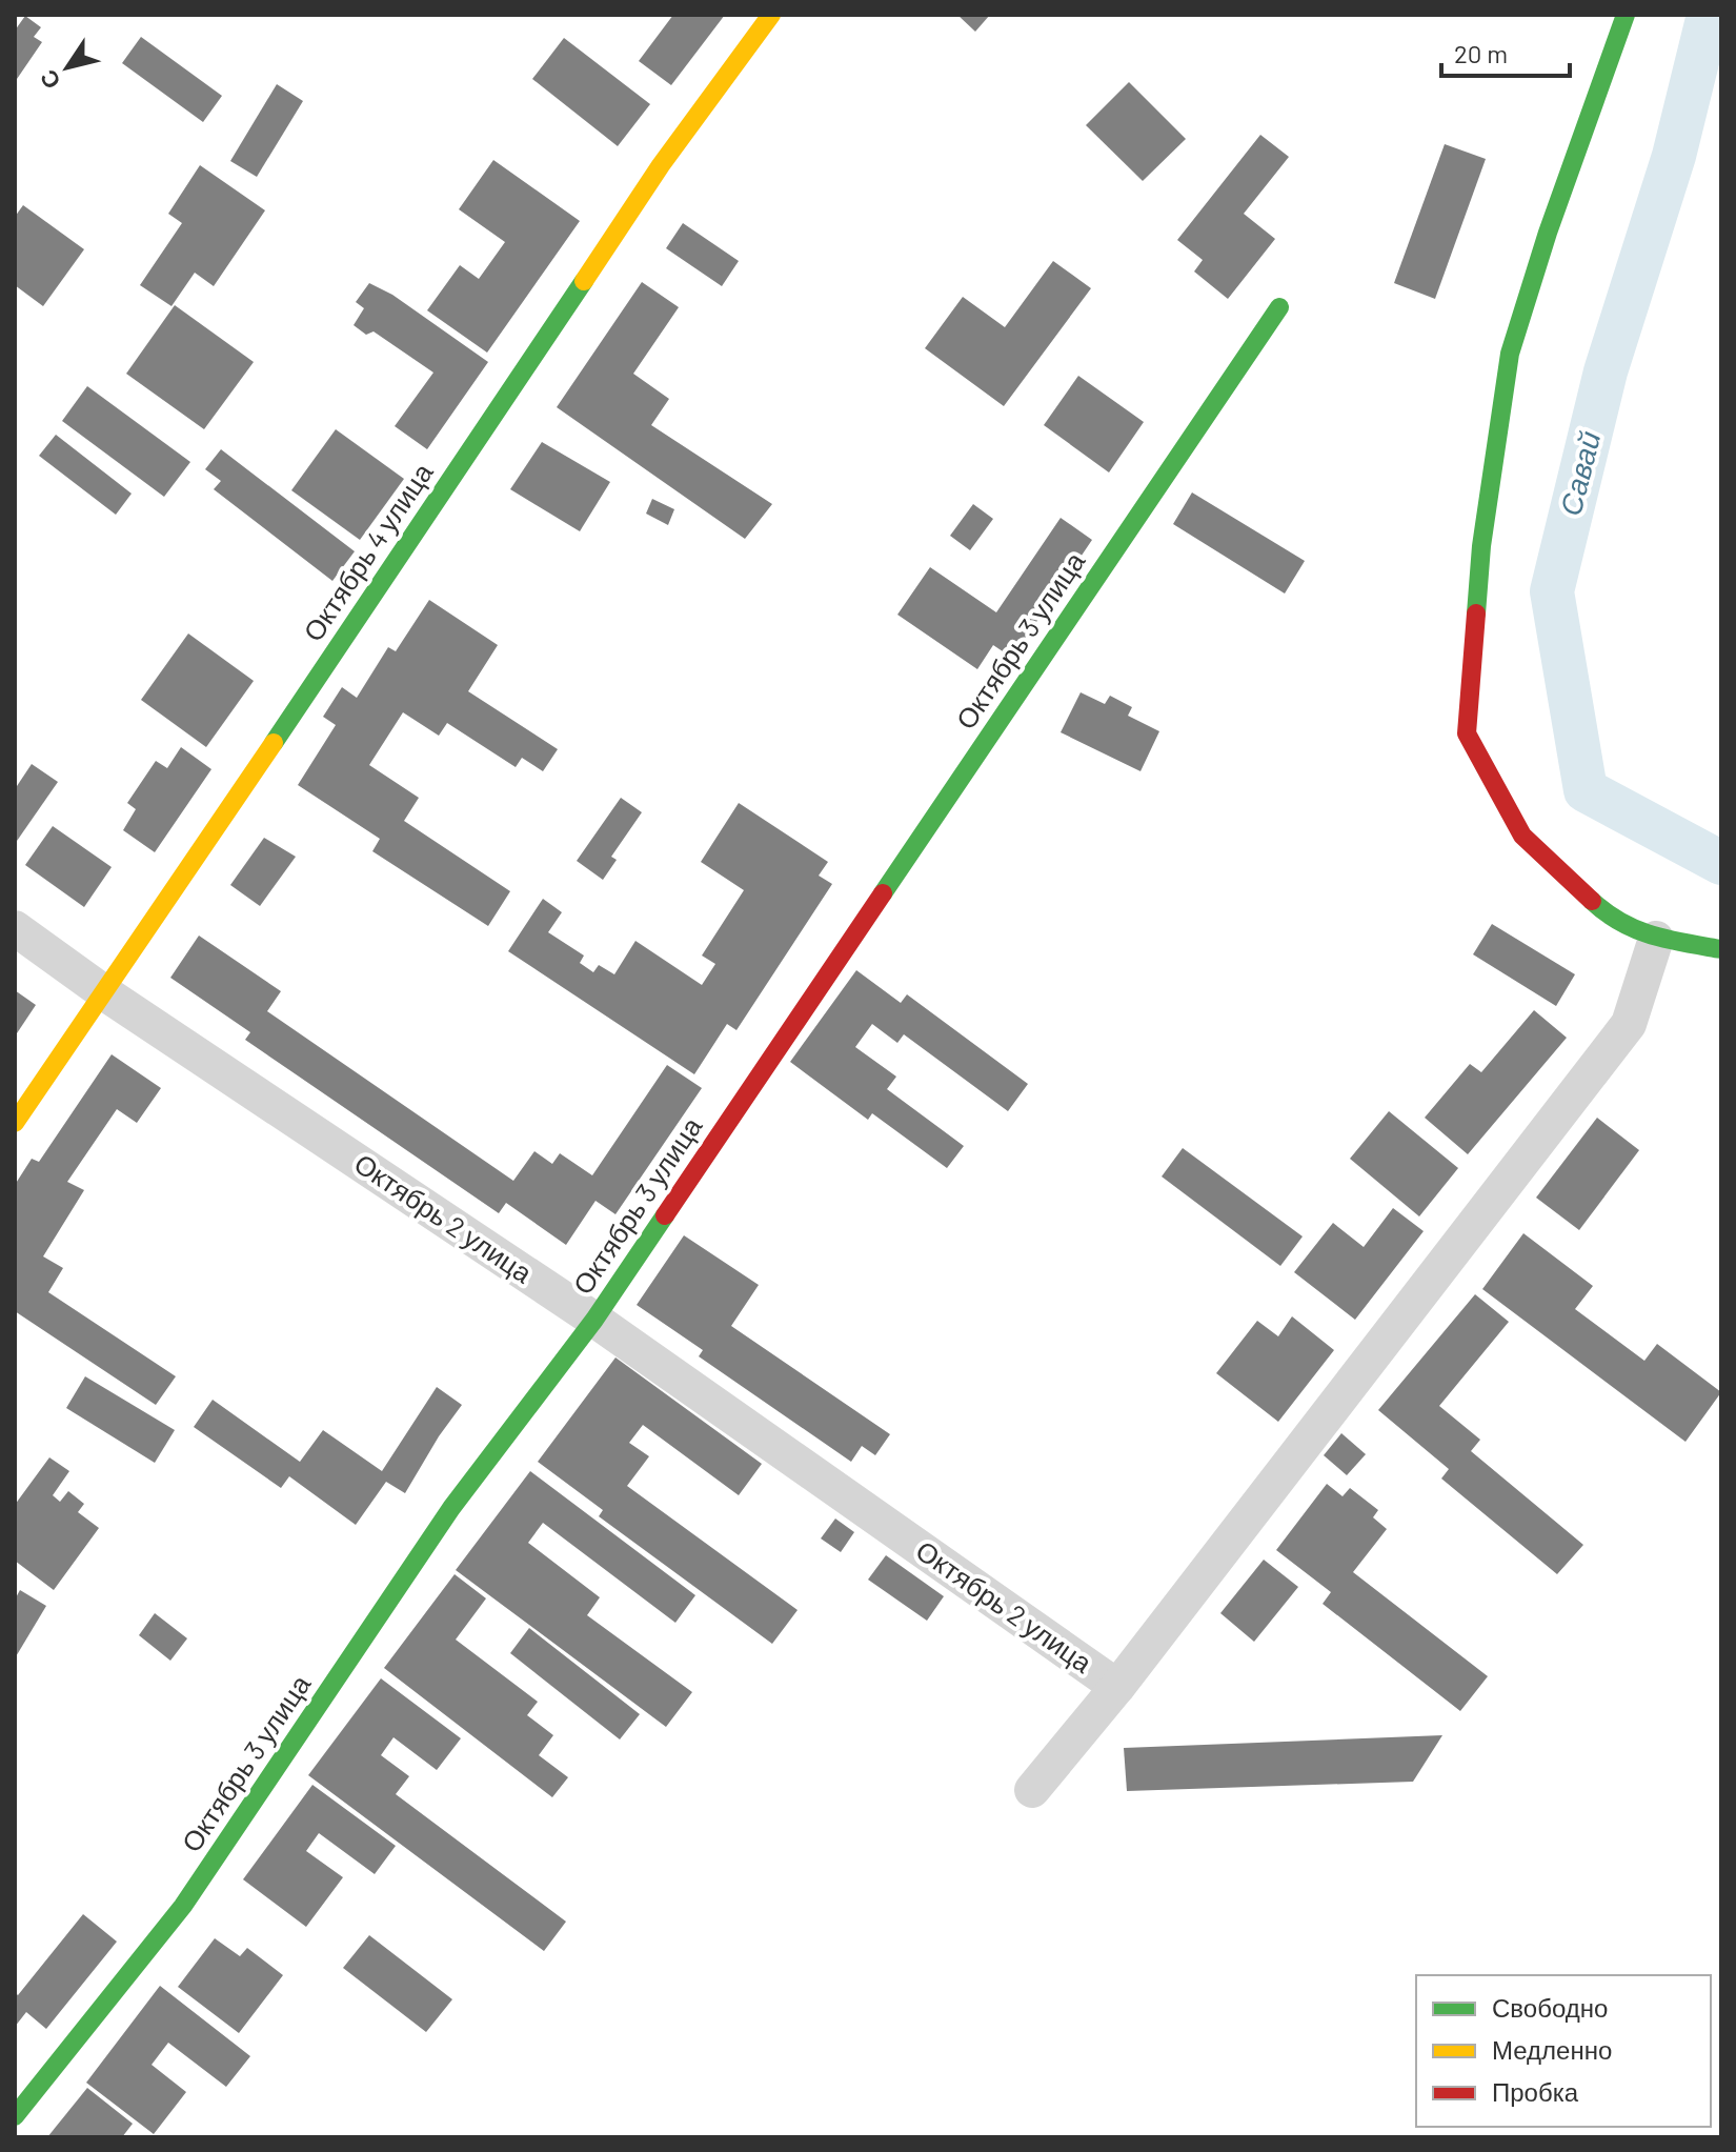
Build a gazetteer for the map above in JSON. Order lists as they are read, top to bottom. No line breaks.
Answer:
{"streets":{"street":["Октябрь 4 улица","Октябрь 3 улица","Октябрь 2 улица"]},"crossings":[["Октябрь 4 улица","Октябрь 2 улица"],["Октябрь 3 улица","Октябрь 2 улица"]],"water":["Савай"],"legend":["Свободно","Медленно","Пробка"],"scale_bar":"20 m","north":"bottom left"}
